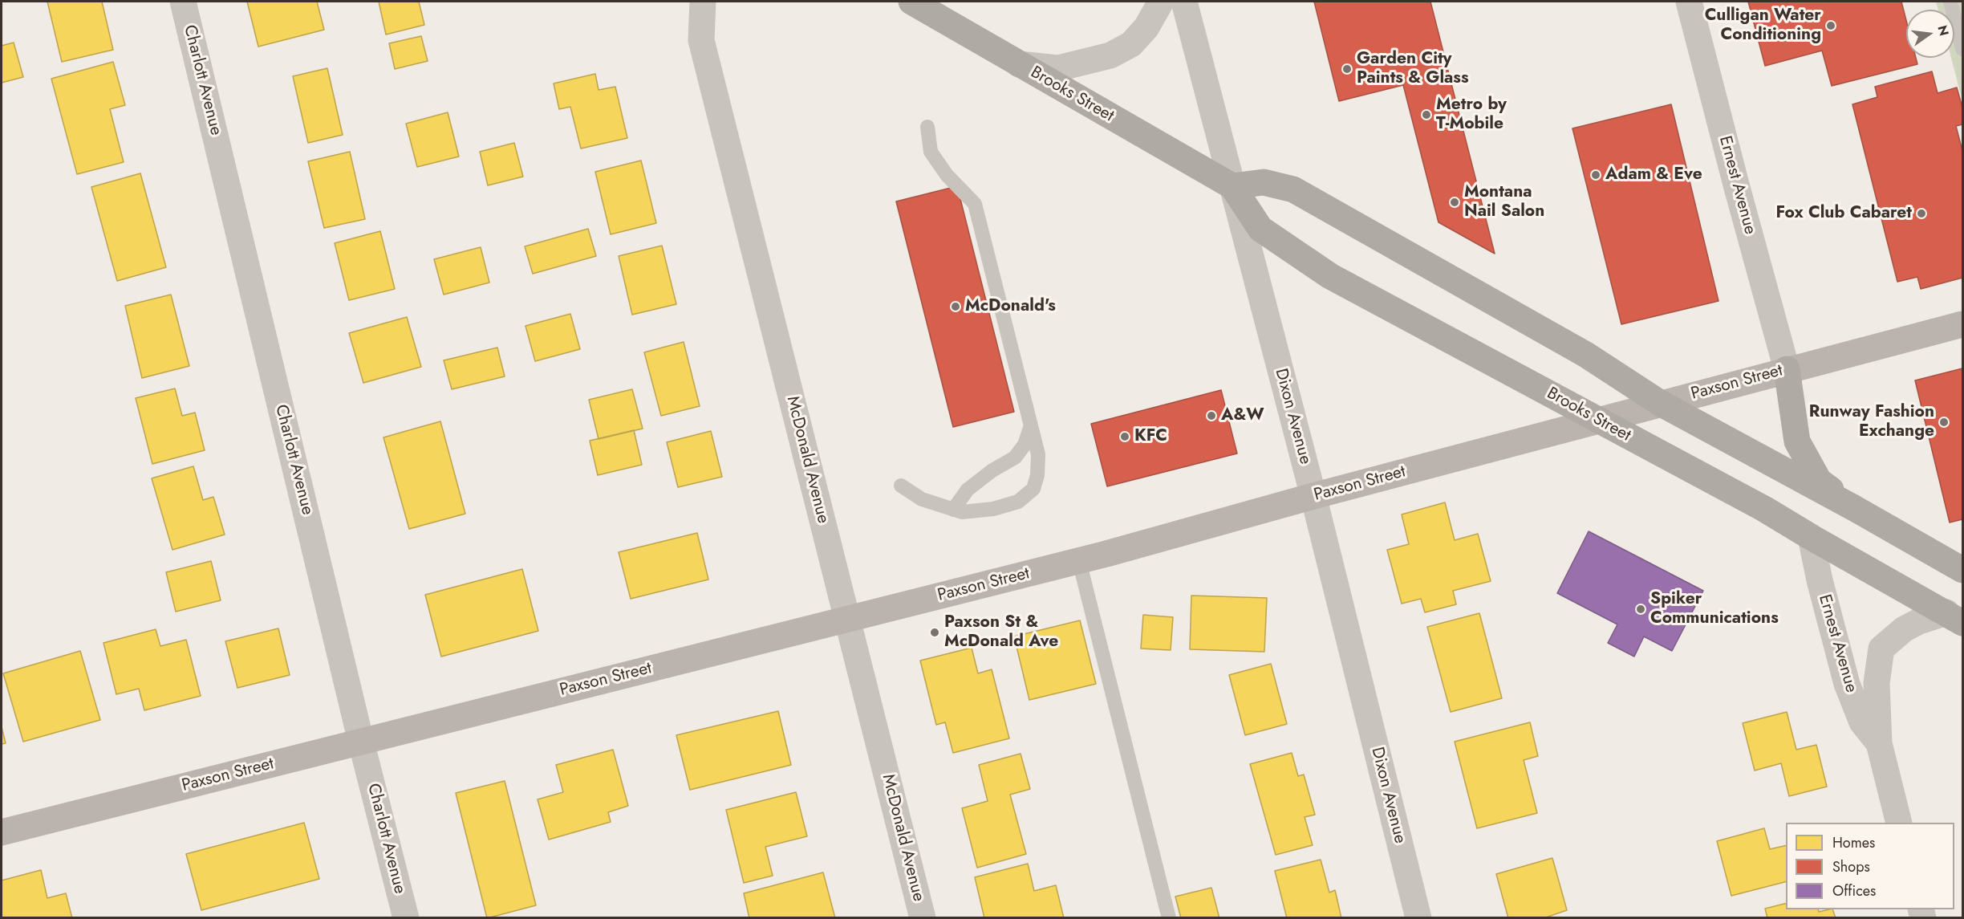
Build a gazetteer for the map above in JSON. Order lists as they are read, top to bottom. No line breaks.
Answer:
{"streets":{"highway":["Brooks Street"],"street":["Charlott Avenue","Ernest Avenue","Paxson Street","Dixon Avenue","McDonald Avenue"]},"crossings":[["Charlott Avenue","Paxson Street"],["Brooks Street","Ernest Avenue"],["Brooks Street","Paxson Street"],["Brooks Street","Dixon Avenue"],["Ernest Avenue","Paxson Street"],["Paxson Street","Dixon Avenue"],["Paxson Street","McDonald Avenue"]],"places":["Culligan Water Conditioning","Garden City Paints & Glass","Metro by T-Mobile","Adam & Eve","Montana Nail Salon","Fox Club Cabaret","McDonald's","A&W","Runway Fashion Exchange","KFC","Spiker Communications","Paxson St & McDonald Ave"],"legend":["Homes","Shops","Offices"],"north":"right"}
